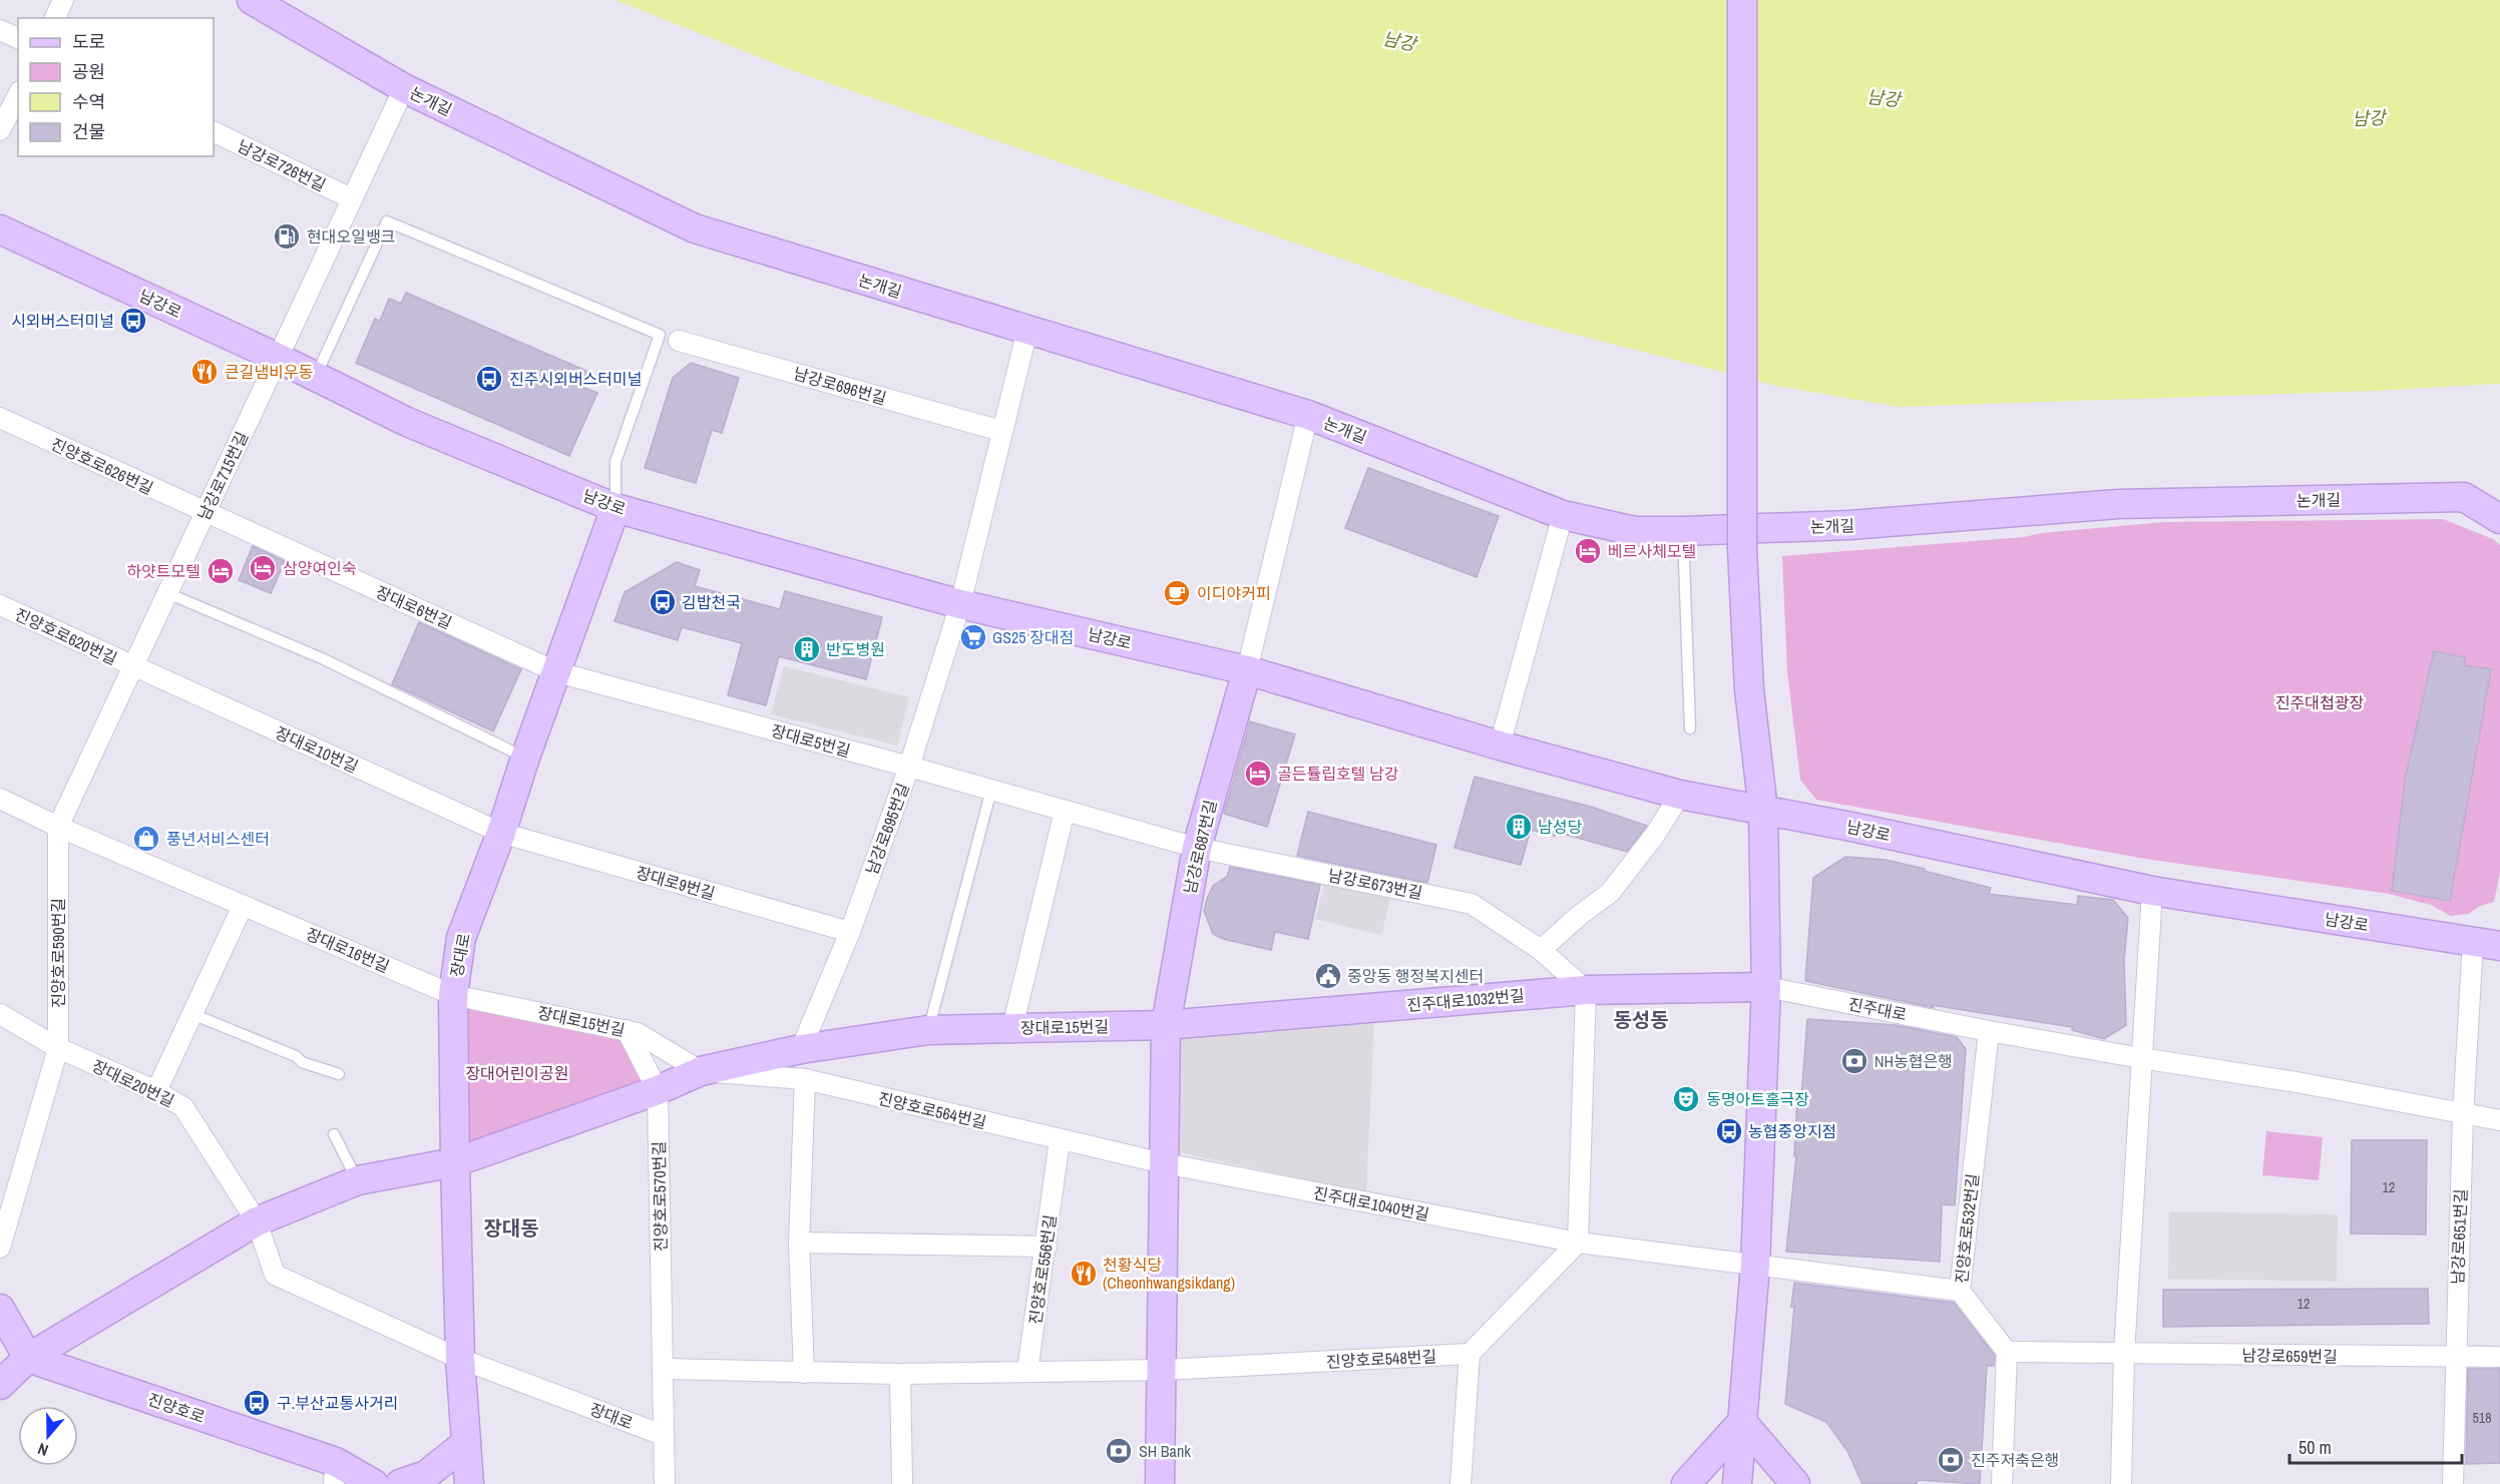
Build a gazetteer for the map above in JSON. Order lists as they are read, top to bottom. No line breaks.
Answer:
{"streets":{"street":["논개길","남강로726번길","남강로","남강로696번길","진양호로626번길","남강로715번길","장대로6번길","진양호로620번길","장대로5번길","장대로10번길","남강로695번길","남강로687번길","장대로9번길","남강로673번길","장대로16번길","진양호로590번길","장대로","진주대로1032번길","진주대로","장대로15번길","장대로20번길","진양호로564번길","진양호로570번길","진주대로1040번길","진양호로532번길","남강로651번길","진양호로556번길","남강로659번길","진양호로548번길","진양호로"]},"crossings":[["논개길","남강로715번길"],["남강로726번길","남강로715번길"],["남강로","남강로715번길"],["남강로","남강로695번길"],["남강로","남강로687번길"],["남강로","장대로"],["남강로","남강로651번길"],["진양호로626번길","남강로715번길"],["진양호로626번길","장대로6번길"],["남강로715번길","장대로6번길"],["남강로715번길","진양호로620번길"],["남강로715번길","장대로10번길"],["남강로715번길","진양호로590번길"],["장대로6번길","장대로5번길"],["장대로6번길","장대로"],["진양호로620번길","장대로10번길"],["진양호로620번길","진양호로590번길"],["장대로5번길","남강로695번길"],["장대로5번길","남강로687번길"],["장대로5번길","남강로673번길"],["장대로5번길","장대로"],["장대로10번길","장대로9번길"],["장대로10번길","진양호로590번길"],["장대로10번길","장대로"],["남강로695번길","장대로9번길"],["남강로695번길","장대로15번길"],["남강로687번길","남강로673번길"],["남강로687번길","진주대로1032번길"],["남강로687번길","장대로15번길"],["장대로9번길","장대로"],["남강로673번길","진주대로1032번길"],["장대로16번길","진양호로590번길"],["장대로16번길","장대로"],["장대로16번길","장대로15번길"],["진양호로590번길","장대로20번길"],["장대로","장대로15번길"],["장대로","장대로20번길"],["장대로","진양호로570번길"],["진주대로1032번길","진주대로"],["진주대로1032번길","장대로15번길"],["진주대로","진양호로532번길"],["장대로15번길","진양호로564번길"],["장대로15번길","진양호로570번길"],["진양호로564번길","진양호로556번길"],["진주대로1040번길","진양호로532번길"],["진양호로532번길","남강로659번길"],["남강로651번길","남강로659번길"]],"districts":["동성동","장대동"],"water":["남강"],"parks":["진주대첩광장","장대어린이공원"],"places":{"fuel station":["현대오일뱅크"],"bus stop":["시외버스터미널","진주시외버스터미널","김밥천국","농협중앙지점","구.부산교통사거리"],"restaurant":["큰길냄비우동","천황식당 (Cheonhwangsikdang)"],"hotel":["베르사체모텔","삼양여인숙","하얏트모텔","골든튤립호텔 남강"],"cafe":["이디야커피"],"supermarket":["GS25 장대점"],"building":["반도병원","남성당"],"shop":["풍년서비스센터"],"public building":["중앙동 행정복지센터"],"bank":["NH농협은행","SH Bank","진주저축은행"],"theatre":["동명아트홀극장"]},"house_numbers":["12","12","518"],"legend":["도로","공원","수역","건물"],"scale_bar":"50 m","north":"bottom"}
